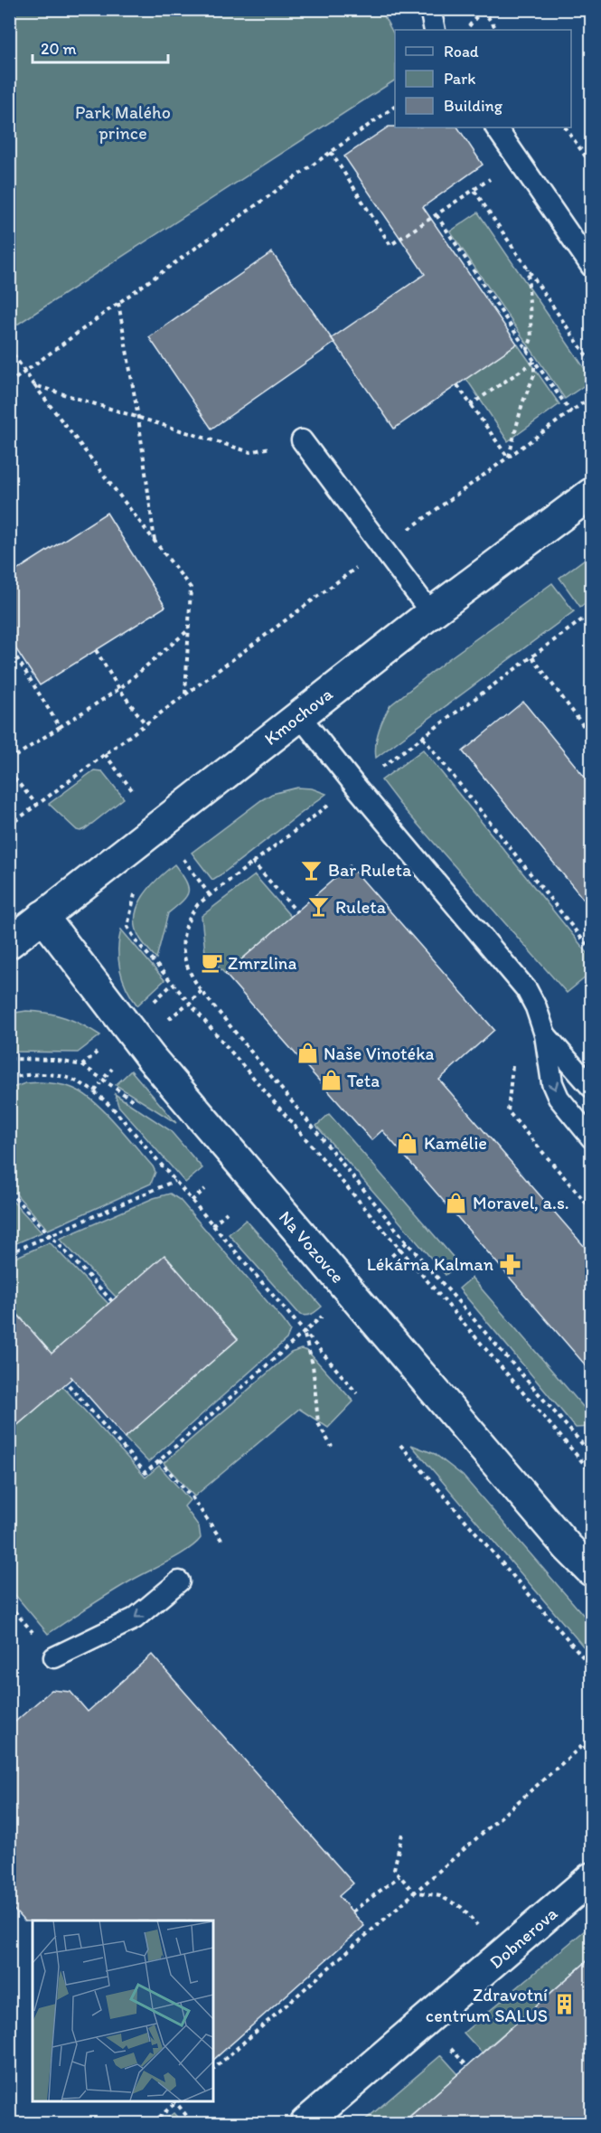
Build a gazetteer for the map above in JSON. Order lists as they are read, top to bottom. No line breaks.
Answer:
{"streets":{"street":["Kmochova","Na Vozovce","Dobnerova"]},"crossings":[["Kmochova","Na Vozovce"]],"parks":["Park Malého prince"],"places":{"bar":["Bar Ruleta","Ruleta"],"cafe":["Zmrzlina"],"shop":["Naše Vinotéka","Teta","Kamélie","Moravel, a.s."],"pharmacy":["Lékárna Kalman"],"building":["Zdravotní centrum SALUS"]},"legend":["Road","Park","Building"],"scale_bar":"20 m"}
